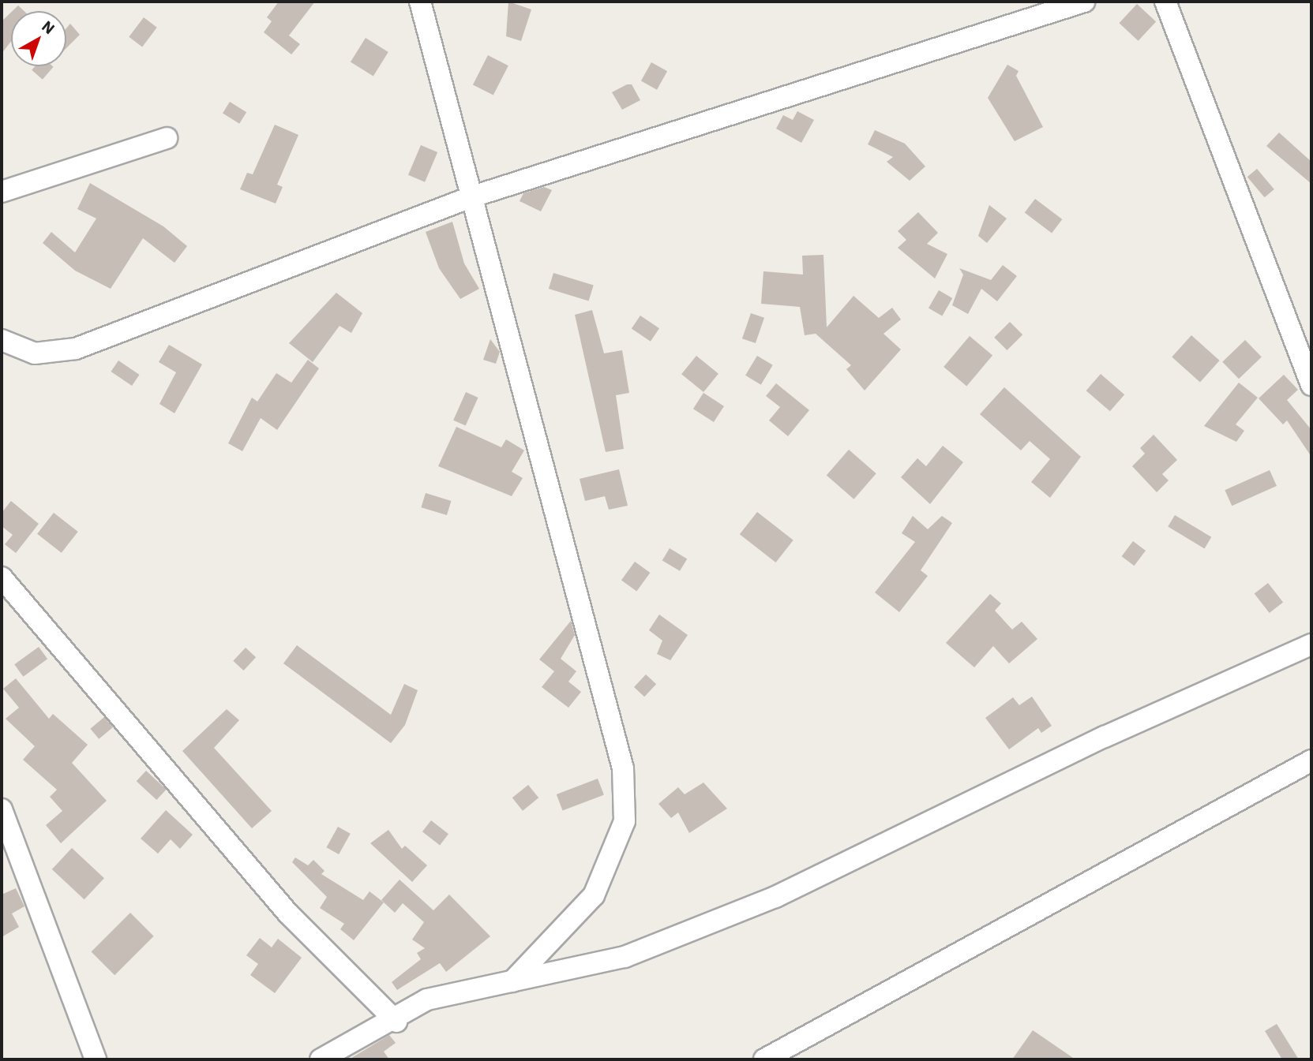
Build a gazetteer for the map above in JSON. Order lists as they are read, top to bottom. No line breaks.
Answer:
{"north":"top right"}
